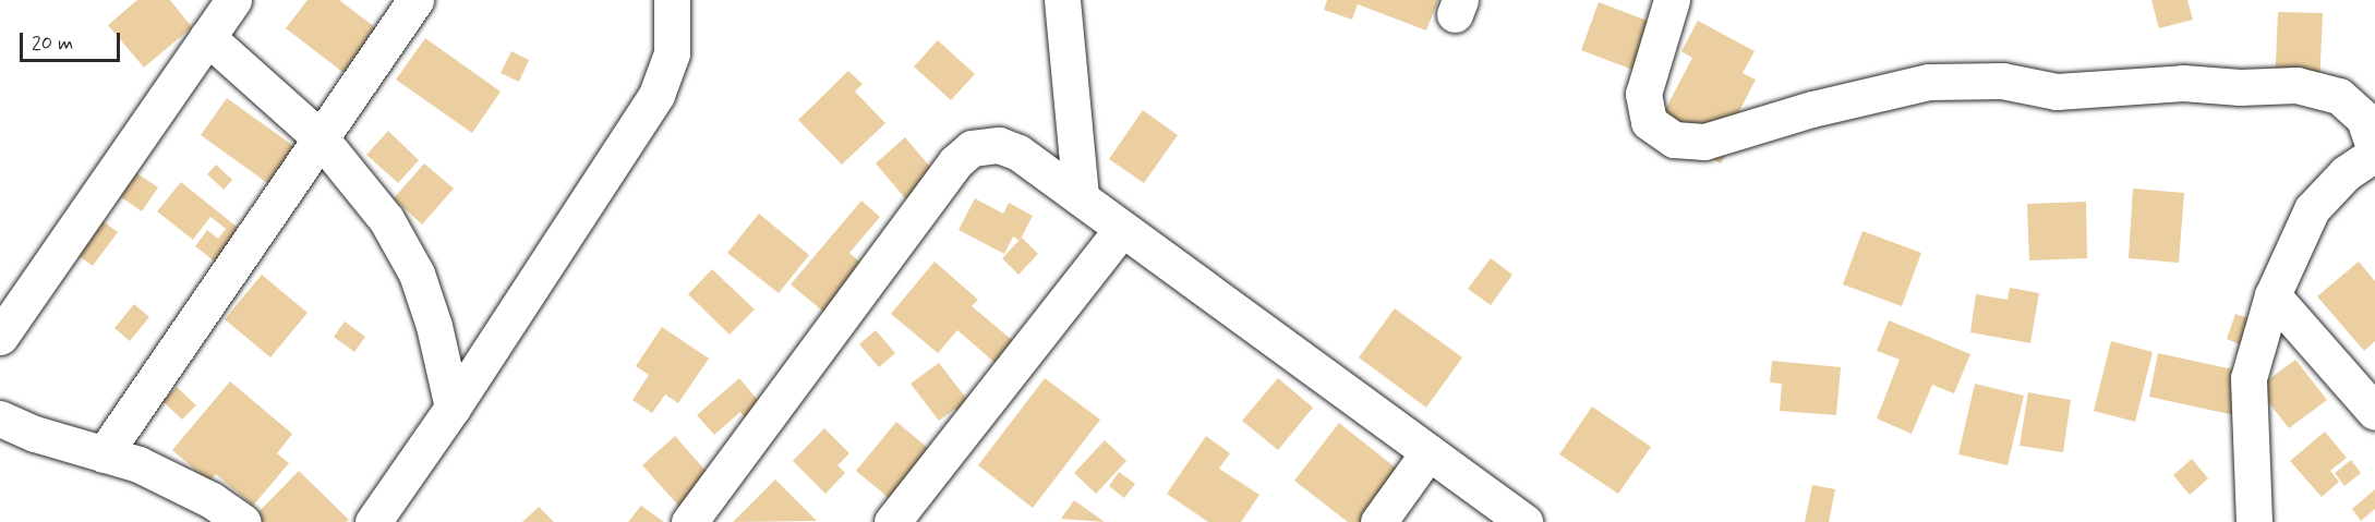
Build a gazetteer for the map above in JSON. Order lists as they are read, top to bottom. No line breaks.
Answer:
{"scale_bar":"20 m"}
